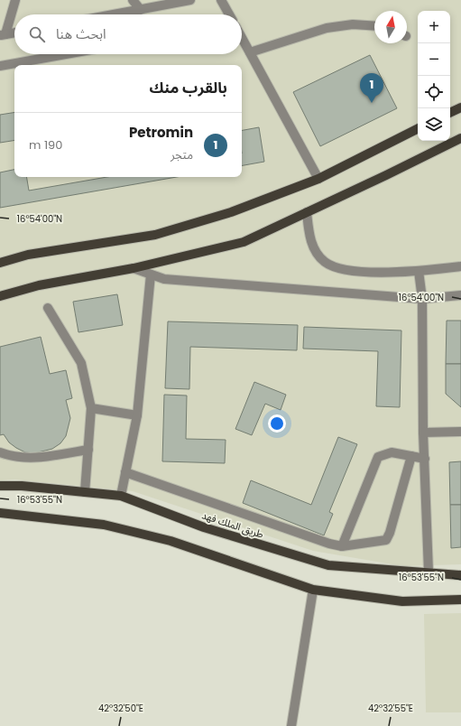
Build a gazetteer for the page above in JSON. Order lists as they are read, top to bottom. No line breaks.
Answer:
{"streets":{"main road":["طريق الملك فهد"]},"north":"top","page":{"map_buttons":["+","−"],"search":"ابحث هنا","heading":"بالقرب منك","pins":"1","list":[{"mark":"1","name":"Petromin","note":"متجر","value":"190 m"}]},"coordinates":["16°54'00\"N","16°53'55\"N","42°32'50\"E","42°32'55\"E"]}
